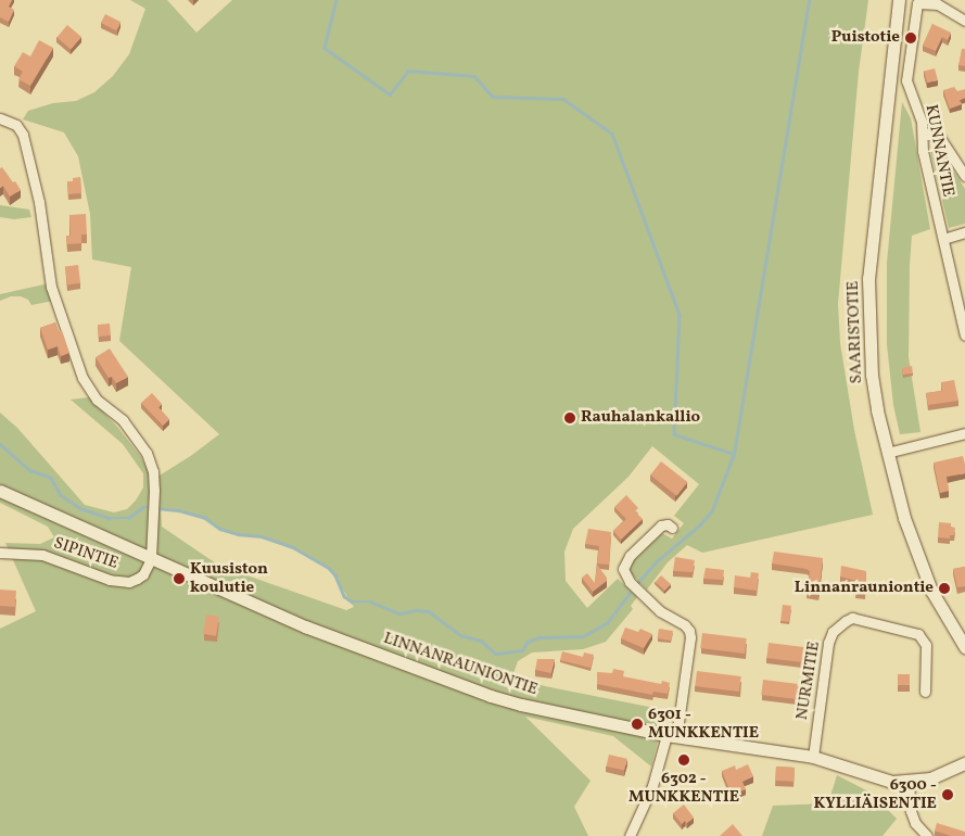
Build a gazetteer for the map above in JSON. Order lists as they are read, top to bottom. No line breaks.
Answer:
{"streets":{"street":["KUNNANTIE","SAARISTOTIE","SIPINTIE","LINNANRAUNIONTIE","NURMITIE"]},"crossings":[["SIPINTIE","LINNANRAUNIONTIE"],["LINNANRAUNIONTIE","NURMITIE"]],"places":["Puistotie","Rauhalankallio","Kuusiston koulutie","Linnanrauniontie","6301 - MUNKKENTIE","6302 - MUNKKENTIE","6300 - KYLLIÄISENTIE"]}
